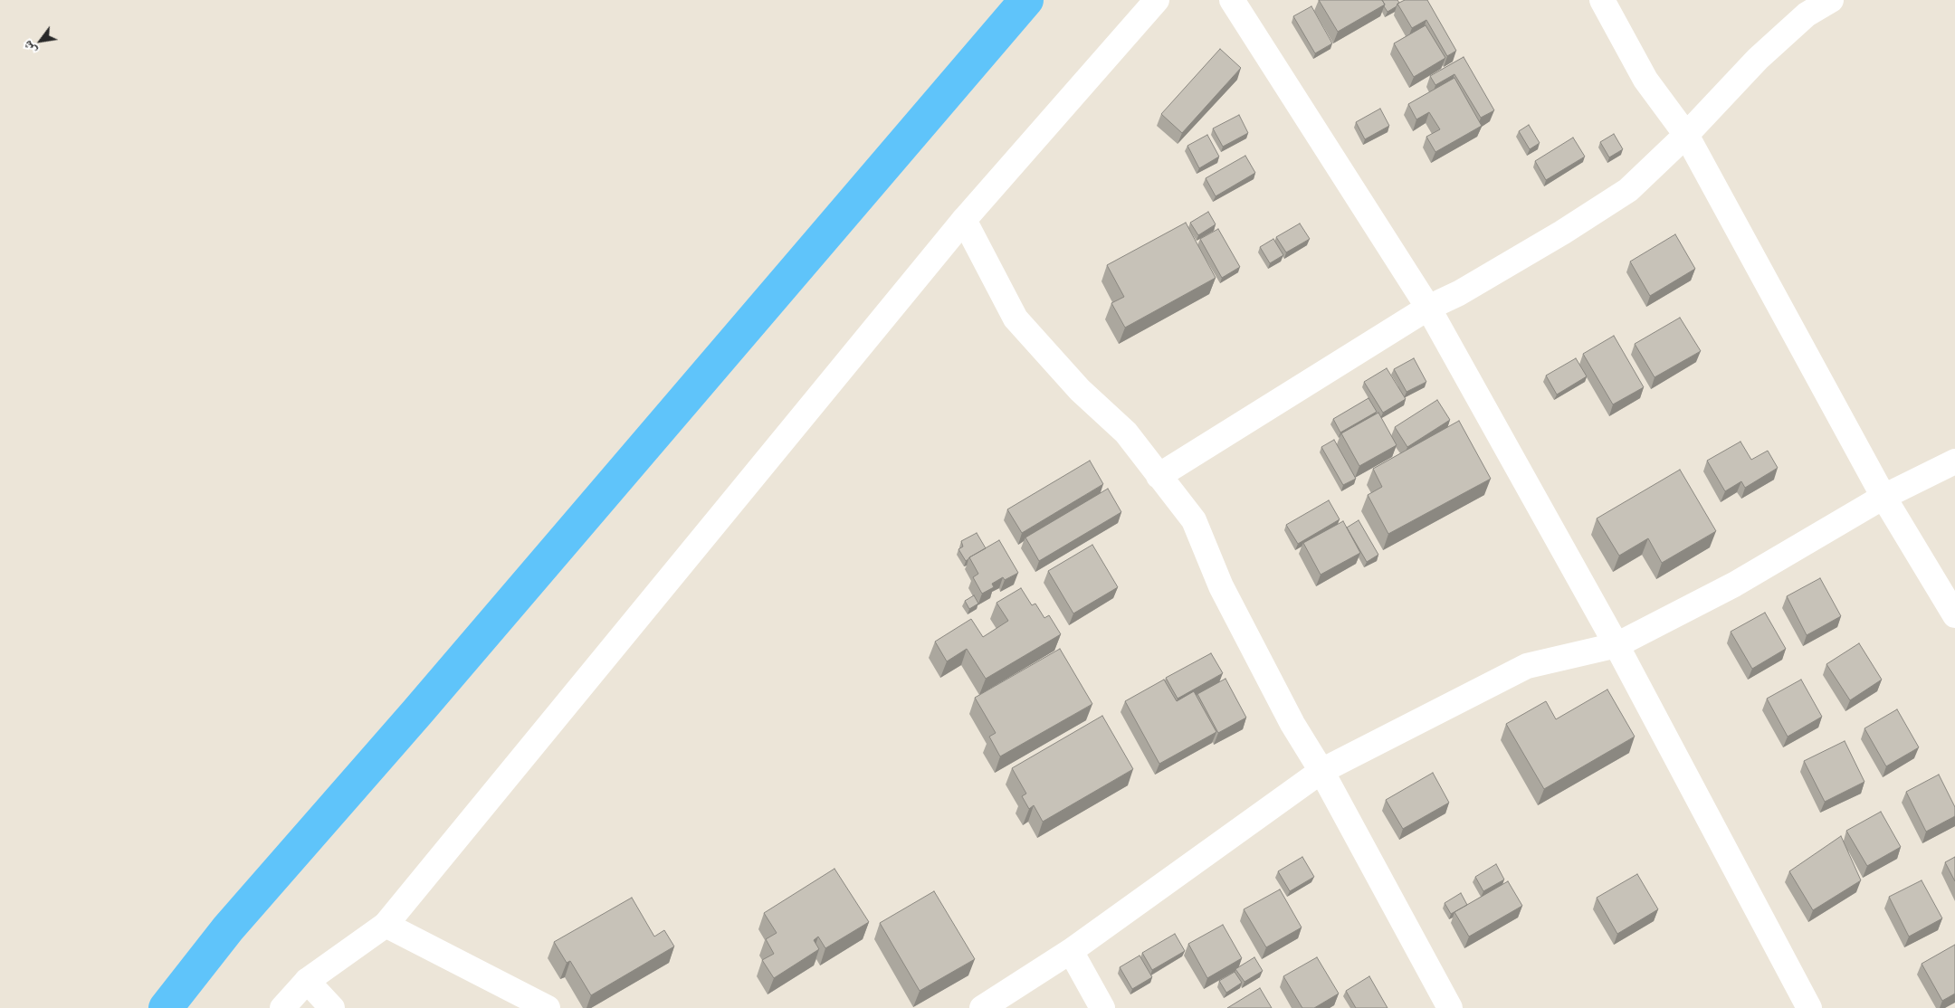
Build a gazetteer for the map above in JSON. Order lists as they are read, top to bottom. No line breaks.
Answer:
{"north":"bottom left"}
